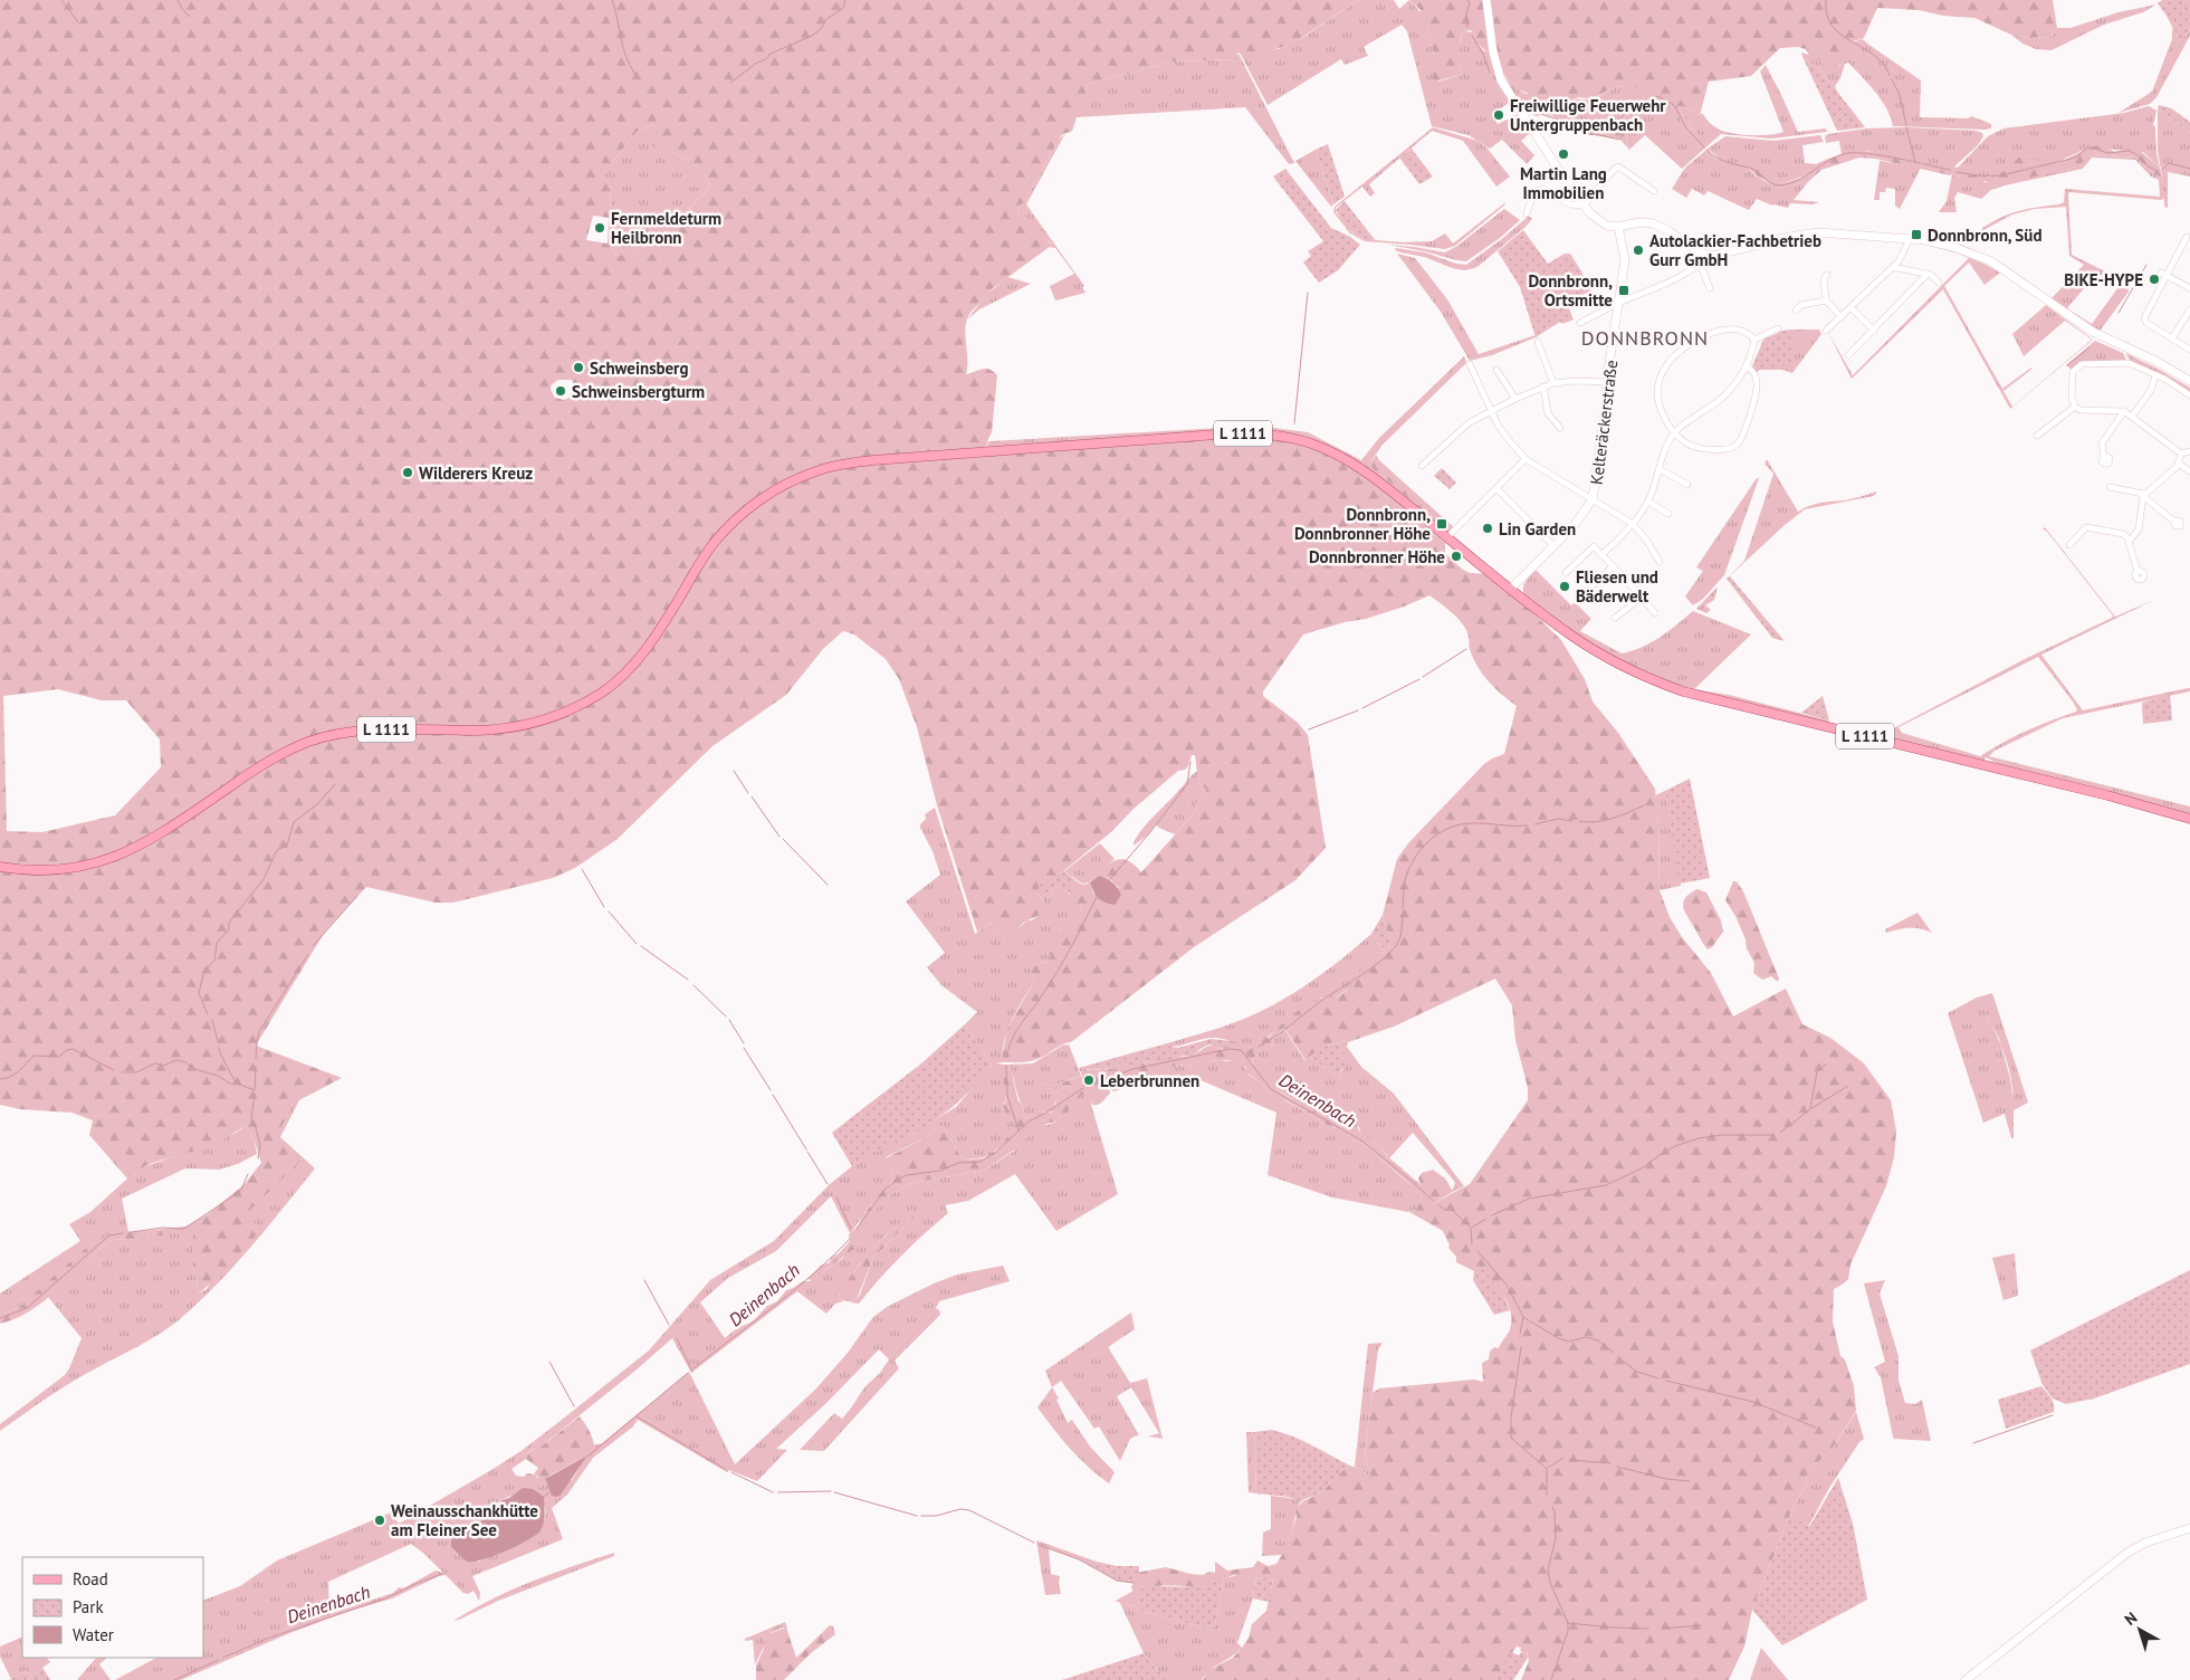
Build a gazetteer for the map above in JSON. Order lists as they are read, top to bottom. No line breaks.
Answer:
{"streets":{"main road":["L 1111"],"street":["Kelteräckerstraße"]},"crossings":[["Kelteräckerstraße","L 1111"]],"districts":["DONNBRONN"],"water":["Deinenbach"],"places":{"other":["Freiwillige Feuerwehr Untergruppenbach","Martin Lang Immobilien","Fernmeldeturm Heilbronn","Autolackier-Fachbetrieb Gurr GmbH","BIKE-HYPE","Schweinsberg","Schweinsbergturm","Wilderers Kreuz","Lin Garden","Donnbronner Höhe","Fliesen und Bäderwelt","Leberbrunnen","Weinausschankhütte am Fleiner See"],"transit":["Donnbronn, Süd","Donnbronn, Ortsmitte","Donnbronn, Donnbronner Höhe"]},"legend":["Road","Park","Water"],"north":"top left"}
